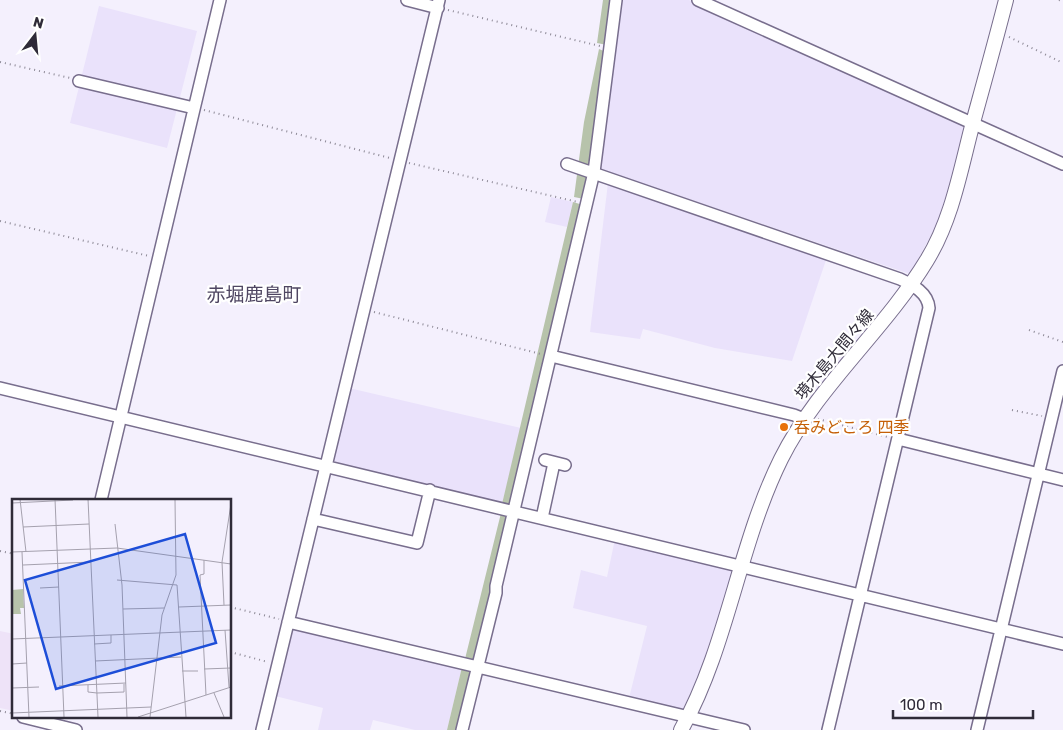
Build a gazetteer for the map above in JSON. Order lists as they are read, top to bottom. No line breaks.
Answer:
{"streets":{"main road":["境木島大間々線"]},"districts":["赤堀鹿島町"],"places":["呑みどころ 四季"],"scale_bar":"100 m","north":"top"}
